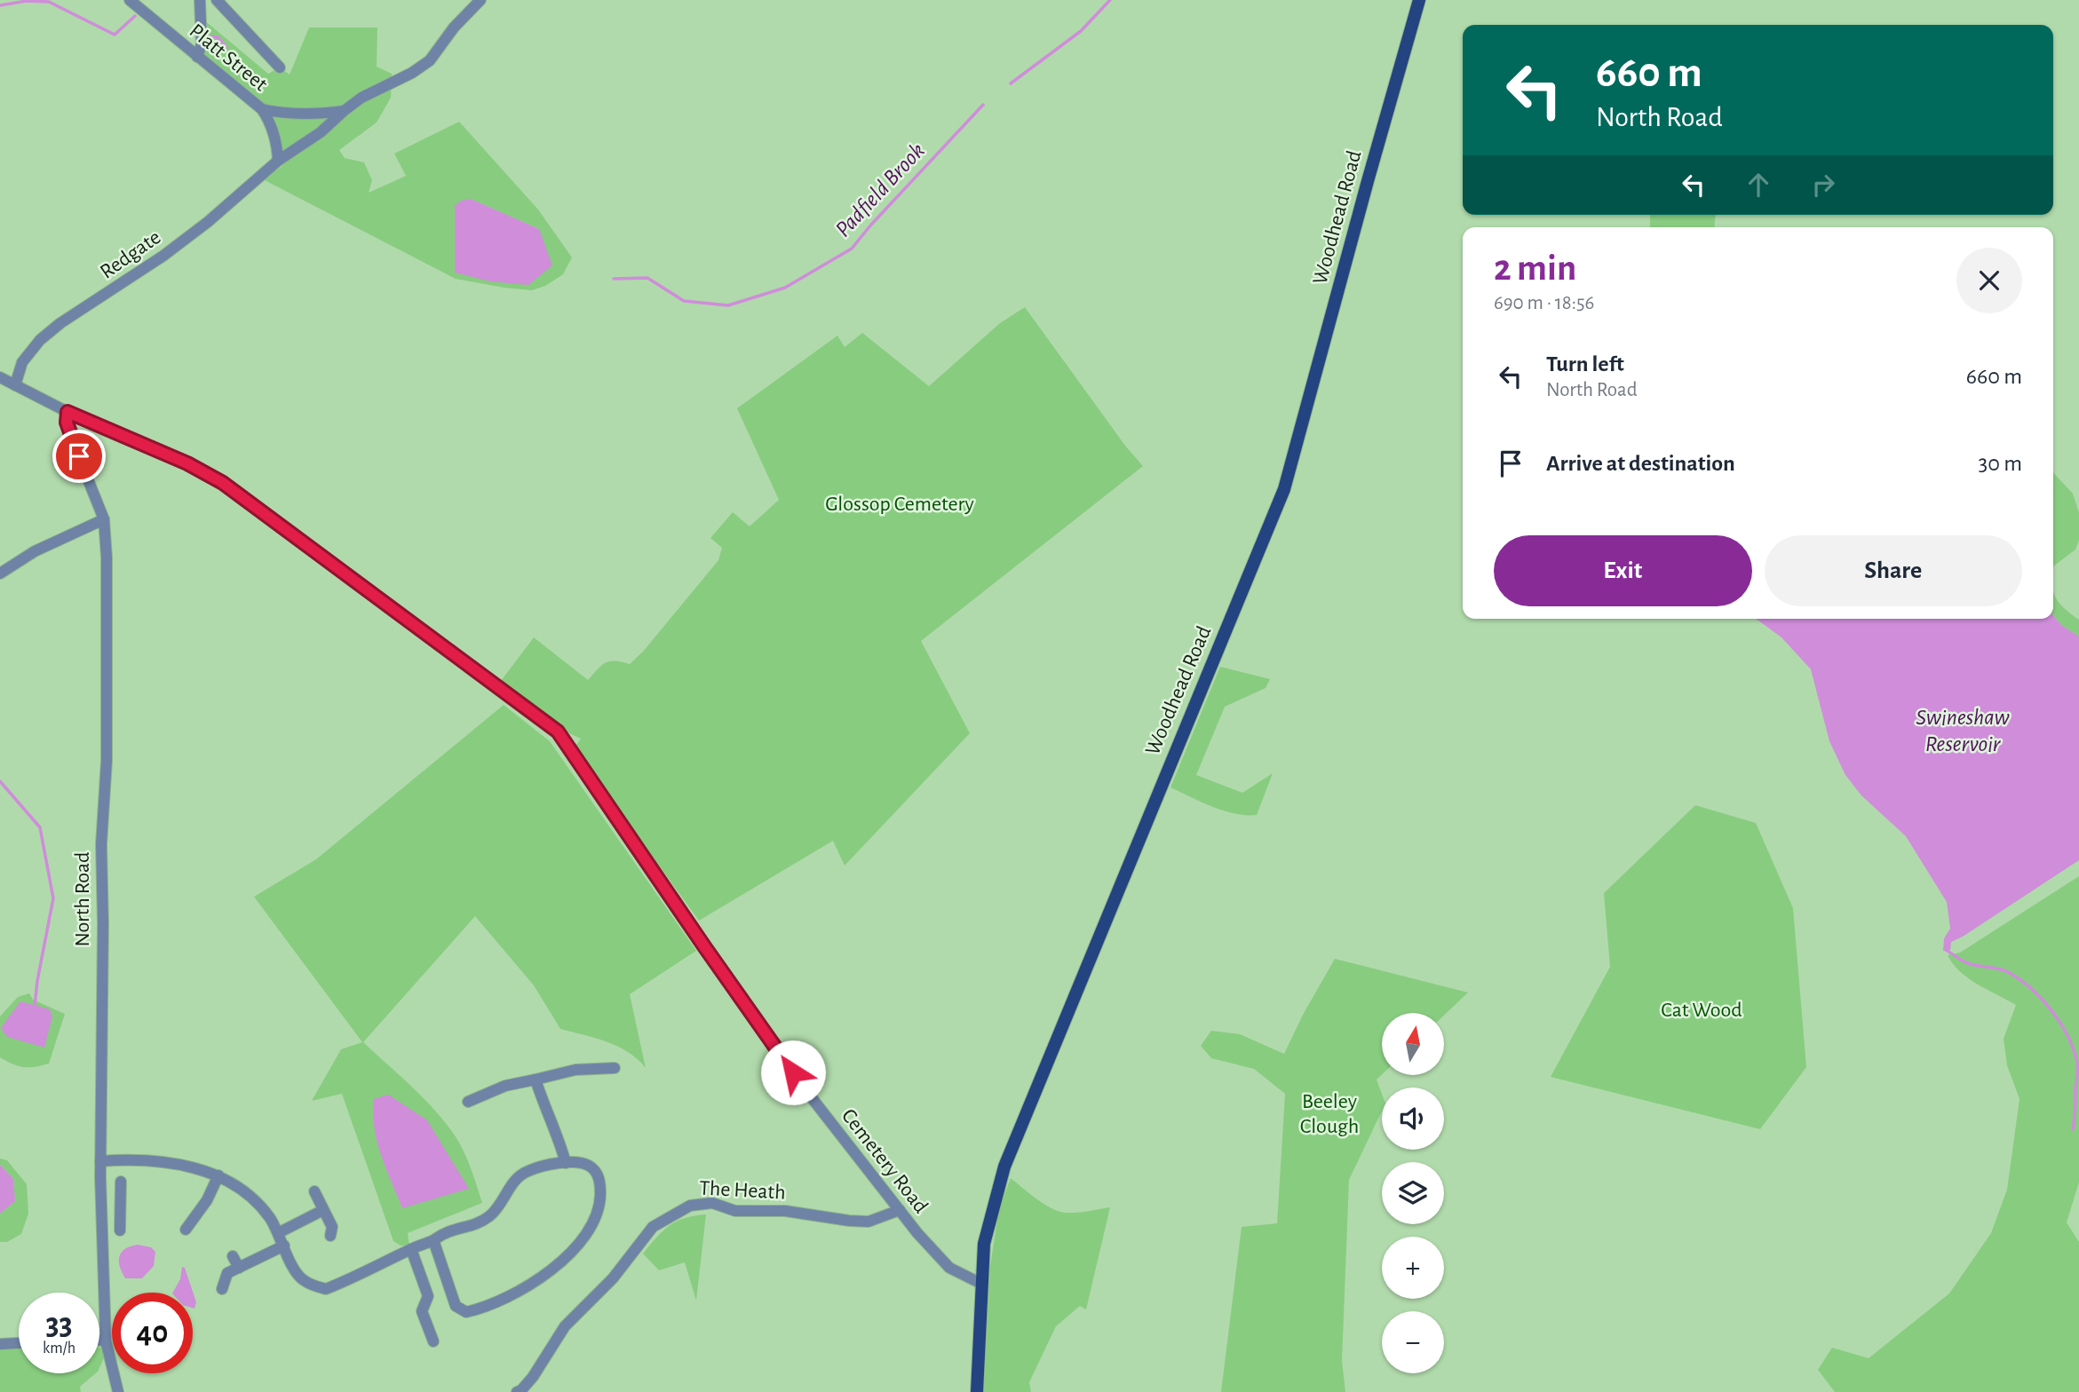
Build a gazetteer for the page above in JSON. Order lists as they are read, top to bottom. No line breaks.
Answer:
{"streets":{"main road":["Woodhead Road"],"street":["Platt Street","Redgate","North Road","Cemetery Road","The Heath"]},"crossings":[["Platt Street","Redgate"],["Woodhead Road","Cemetery Road"],["Redgate","Cemetery Road"],["North Road","Cemetery Road"],["Cemetery Road","The Heath"]],"water":["Padfield Brook","Swineshaw Reservoir"],"parks":["Glossop Cemetery","Cat Wood","Beeley Clough"],"north":"top","page":{"turn":["660 m","North Road"],"heading":["2 min","690 m · 18:56"],"list":[{"name":"Turn left","note":"North Road","value":"660 m"},{"name":"Arrive at destination","value":"30 m"}],"buttons":["Exit","Share"],"map_buttons":["+","−"],"speed":"33 km/h","limit":"40"}}
